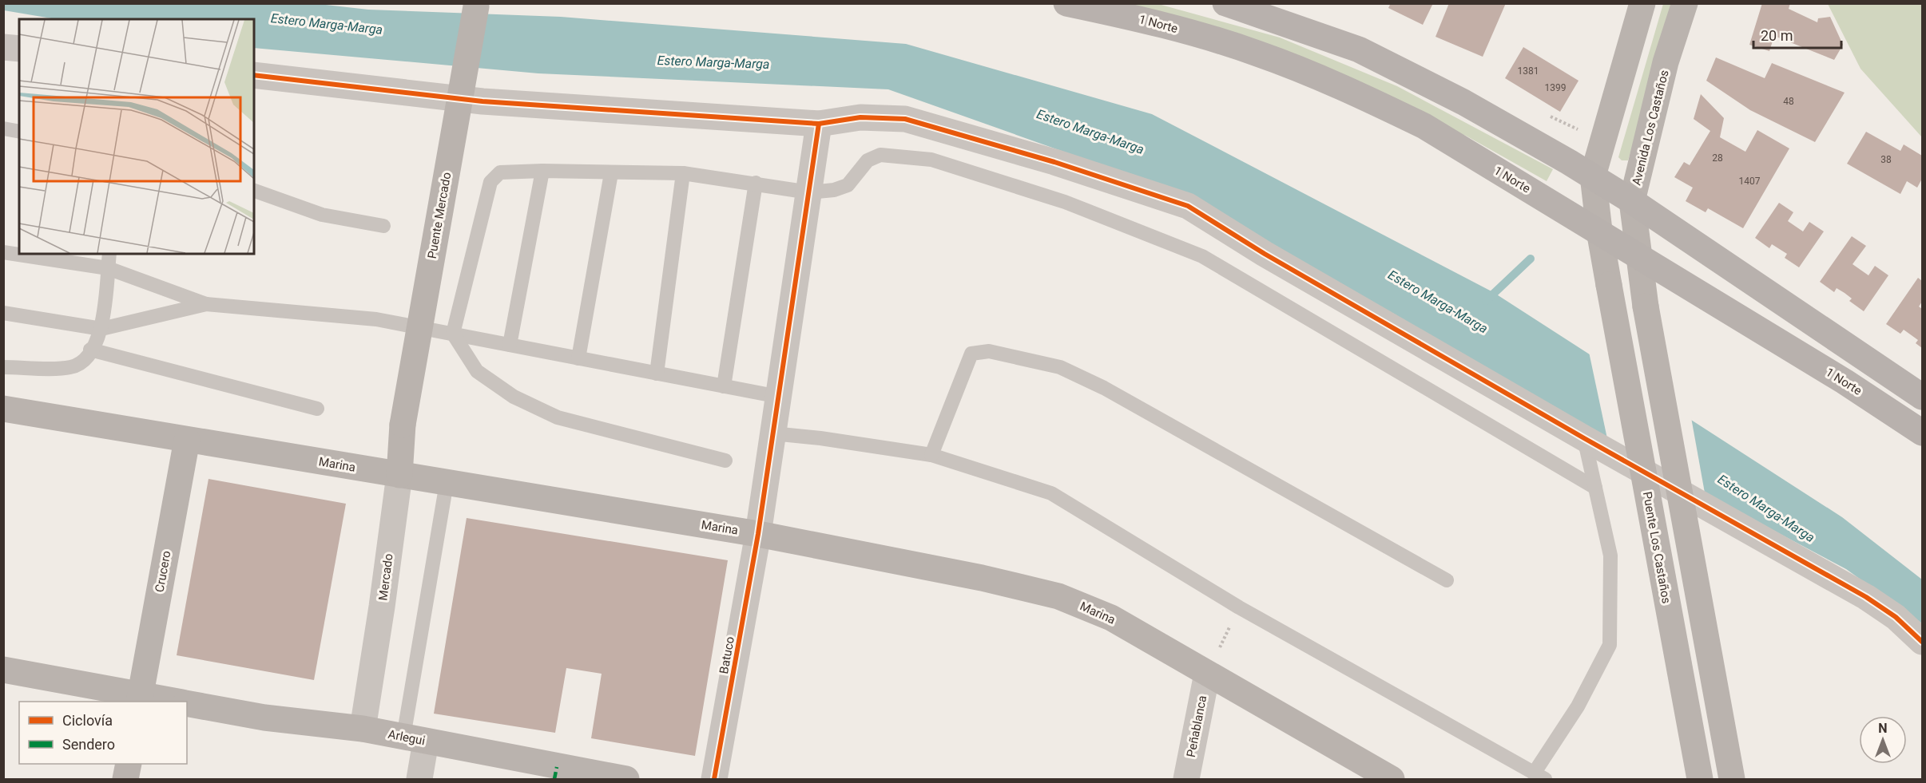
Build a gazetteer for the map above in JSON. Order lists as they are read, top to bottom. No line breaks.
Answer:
{"streets":{"main road":["1 Norte","Avenida Los Castaños","Puente Mercado","Marina","Puente Los Castaños","Crucero","Mercado","Arlegui"],"street":["Batuco","Peñablanca"]},"crossings":[["1 Norte","Avenida Los Castaños"],["1 Norte","Puente Los Castaños"],["Puente Mercado","Mercado"],["Marina","Crucero"],["Marina","Mercado"],["Marina","Batuco"],["Marina","Peñablanca"],["Crucero","Arlegui"],["Mercado","Arlegui"]],"water":["Estero Marga-Marga"],"house_numbers":["1381","1399","48","28","38","1407"],"legend":["Ciclovía","Sendero"],"scale_bar":"20 m","north":"top"}
